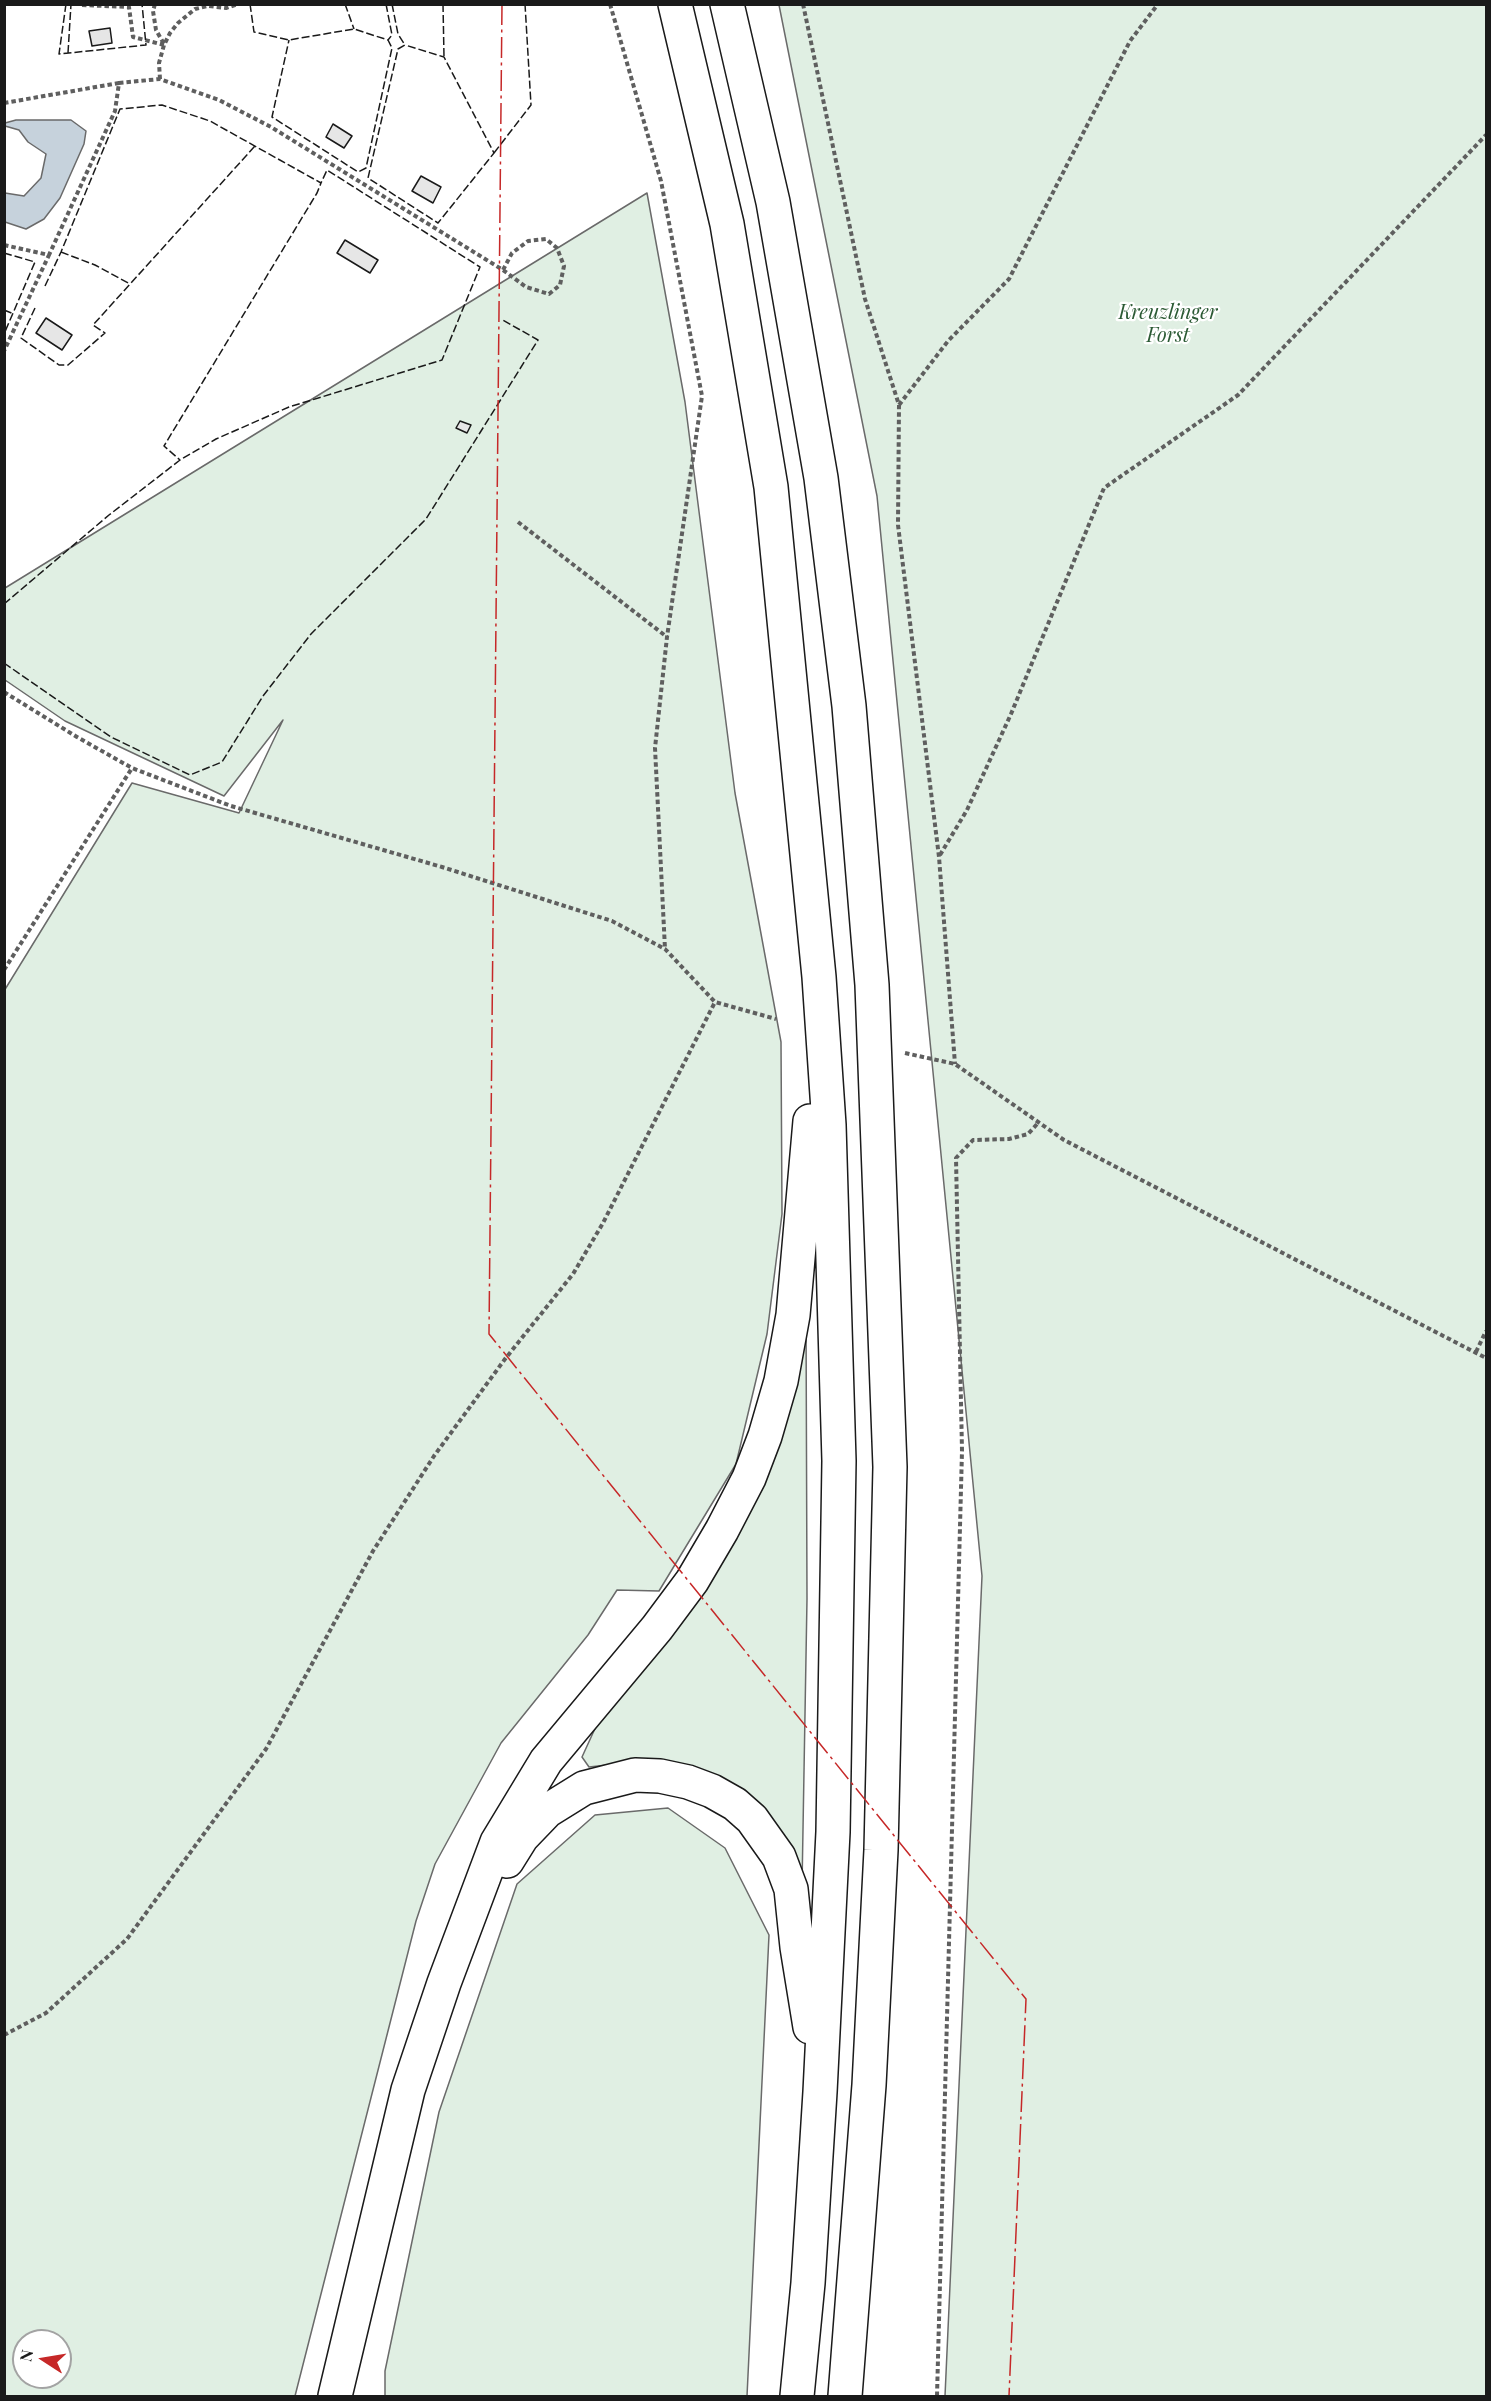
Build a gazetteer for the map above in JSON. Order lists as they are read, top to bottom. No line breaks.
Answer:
{"parks":["Kreuzlinger Forst"],"north":"left"}
